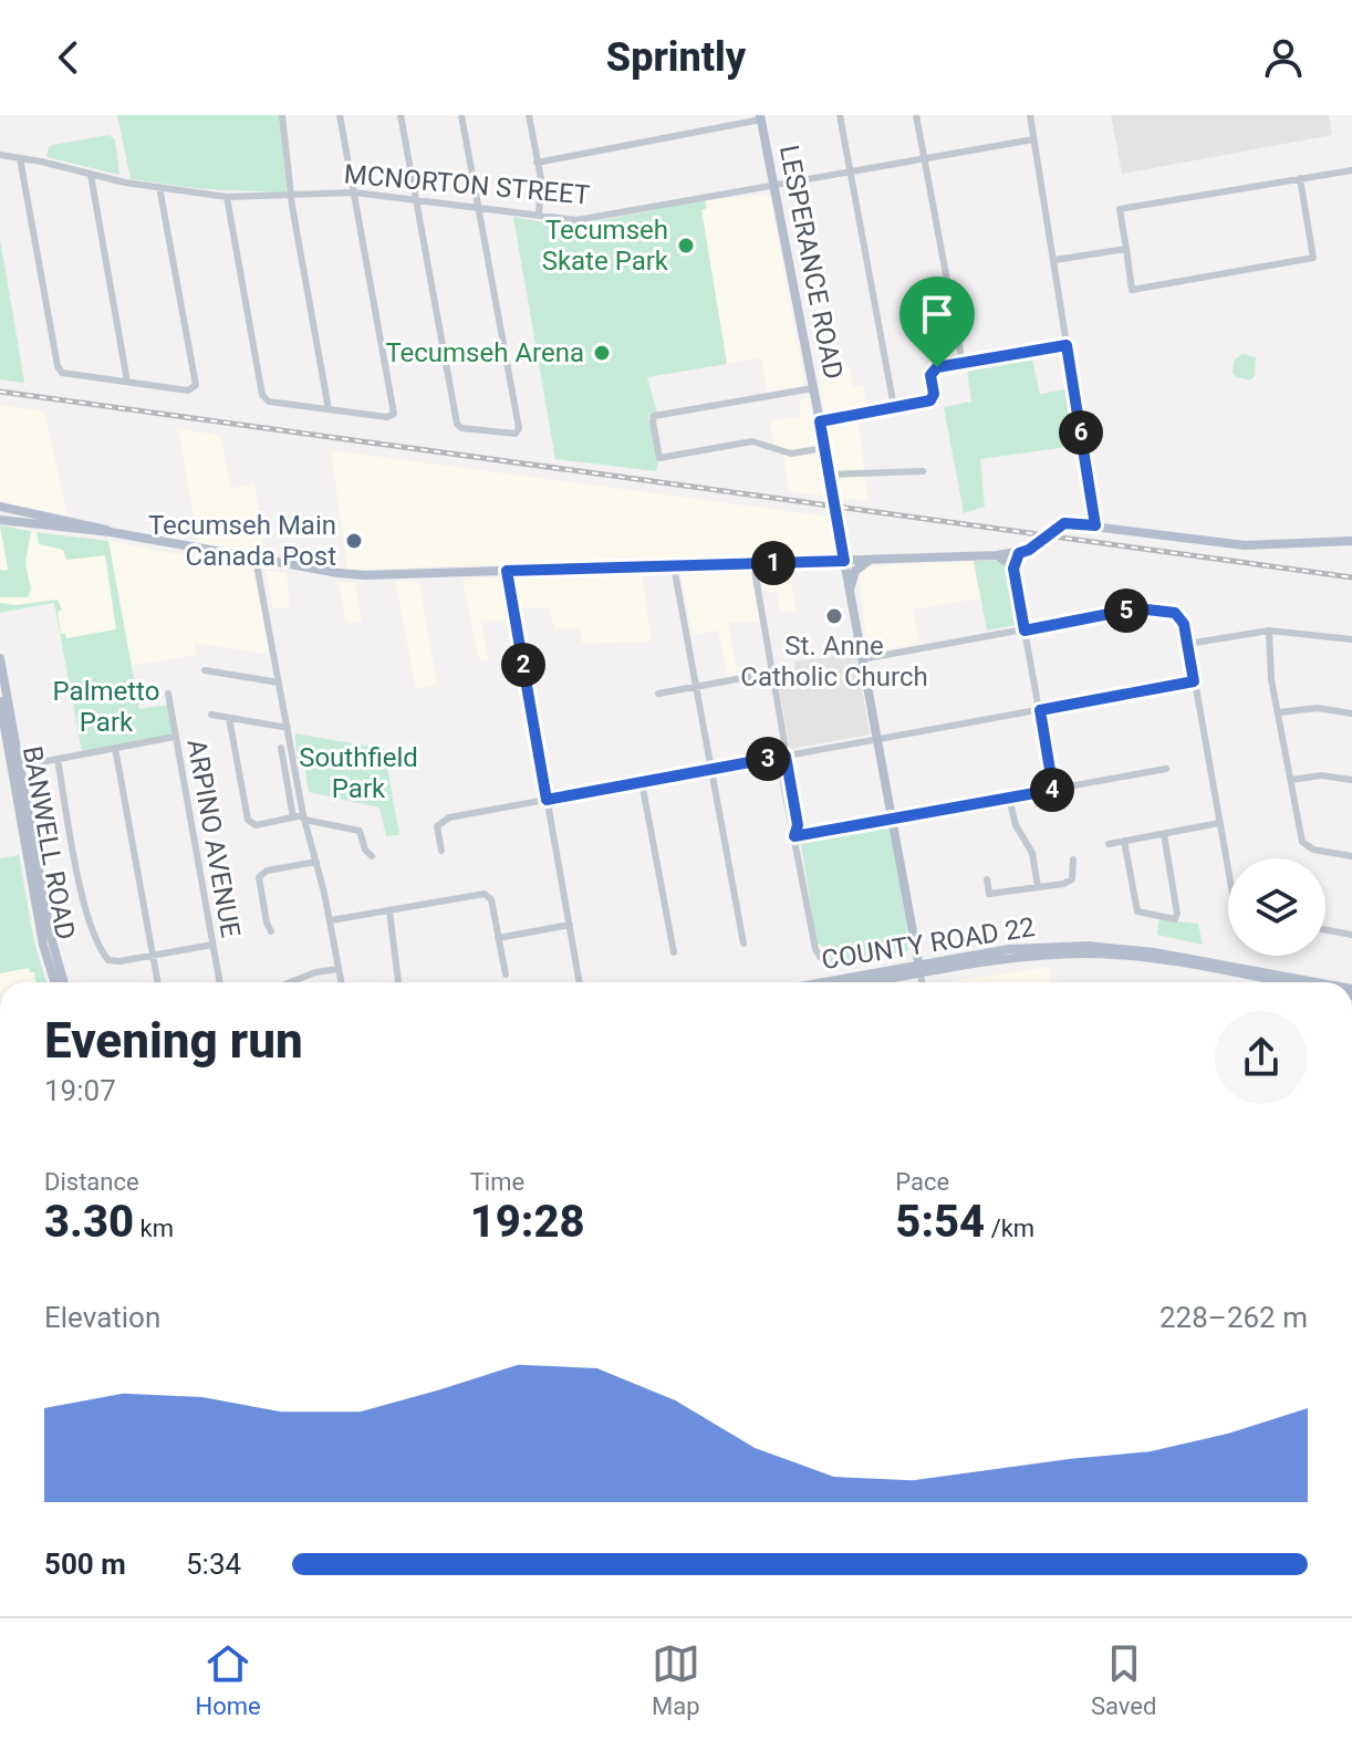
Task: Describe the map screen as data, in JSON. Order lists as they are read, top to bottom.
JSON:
{
  "streets": {
    "main road": ["LESPERANCE ROAD", "BANWELL ROAD", "COUNTY ROAD 22"],
    "street": ["MCNORTON STREET", "ARPINO AVENUE"]
  },
  "crossings": [
    ["MCNORTON STREET", "LESPERANCE ROAD"],
    ["LESPERANCE ROAD", "COUNTY ROAD 22"]
  ],
  "parks": ["Palmetto Park", "Southfield Park"],
  "places": [
    "Tecumseh Skate Park",
    "Tecumseh Arena",
    "Tecumseh Main Canada Post",
    "St. Anne Catholic Church"
  ],
  "page": {
    "header": "Sprintly",
    "pins": [
      "6",
      "1",
      "5",
      "2",
      "3",
      "4"
    ],
    "heading": ["Evening run", "19:07"],
    "stats": [
      ["Distance", "3.30 km"],
      ["Time", "19:28"],
      ["Pace", "5:54 /km"]
    ],
    "chart": ["Elevation", "228–262 m"],
    "list": [
      {
        "name": "500 m",
        "note": "5:34"
      }
    ],
    "tabs": ["Home", "Map", "Saved"]
  }
}
